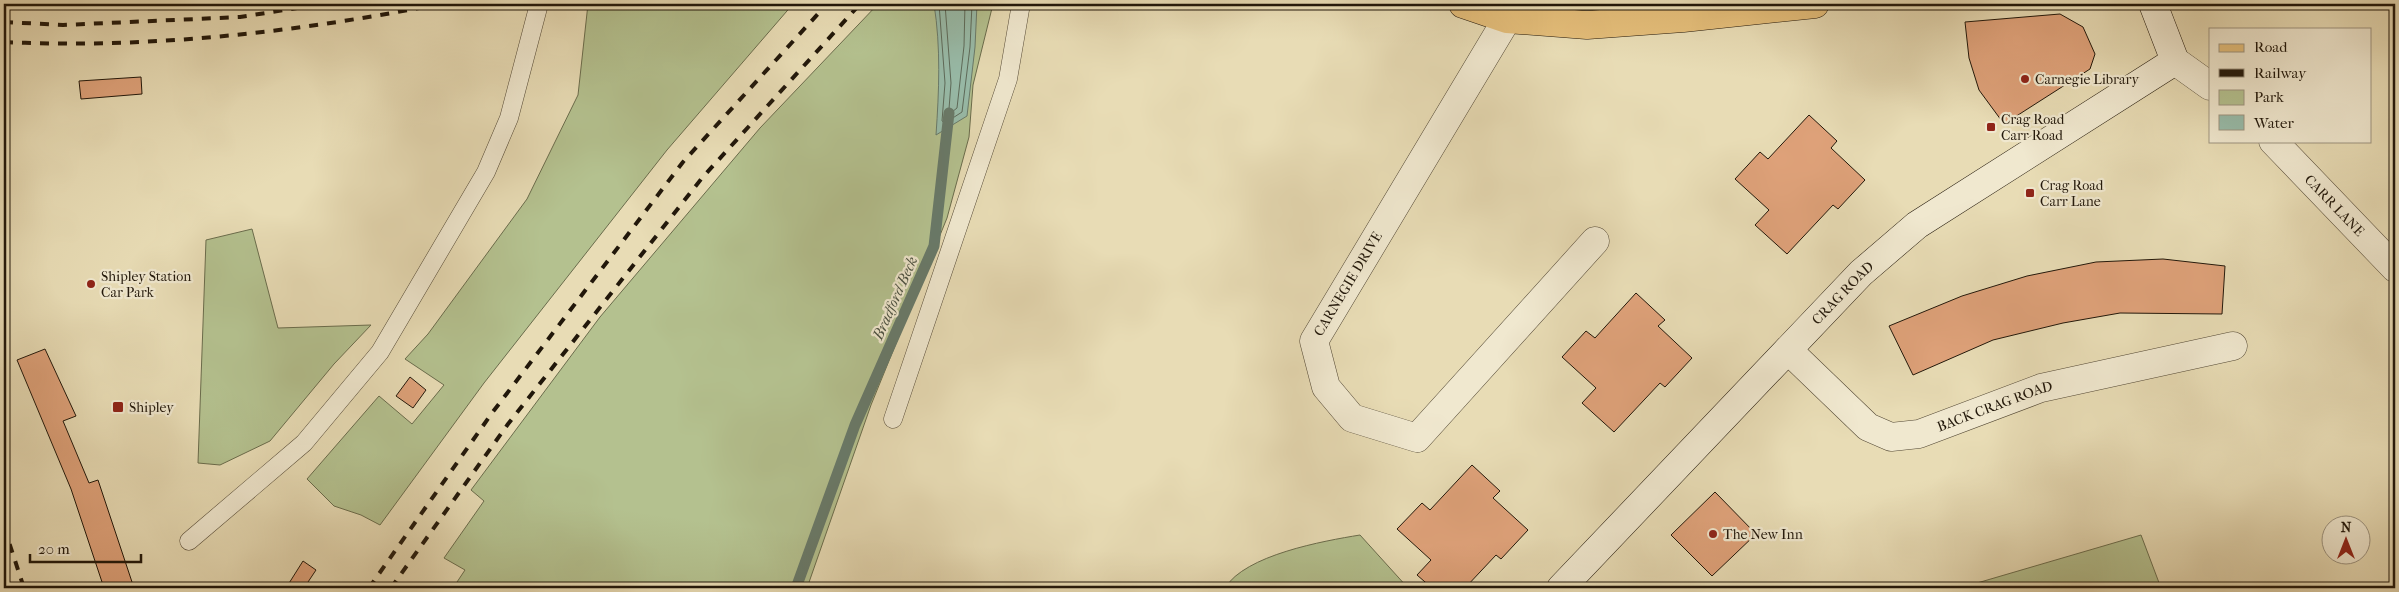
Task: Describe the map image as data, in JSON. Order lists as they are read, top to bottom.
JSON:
{
  "streets": {
    "street": [
      "CARR LANE",
      "CARNEGIE DRIVE",
      "CRAG ROAD",
      "BACK CRAG ROAD"
    ]
  },
  "crossings": [
    ["CRAG ROAD", "BACK CRAG ROAD"]
  ],
  "water": ["Bradford Beck"],
  "places": {
    "other": ["Carnegie Library", "Shipley Station Car Park", "The New Inn"],
    "transit": ["Crag Road Carr Road", "Crag Road Carr Lane", "Shipley"]
  },
  "legend": [
    "Road",
    "Railway",
    "Park",
    "Water"
  ],
  "scale_bar": "20 m",
  "north": "top"
}
